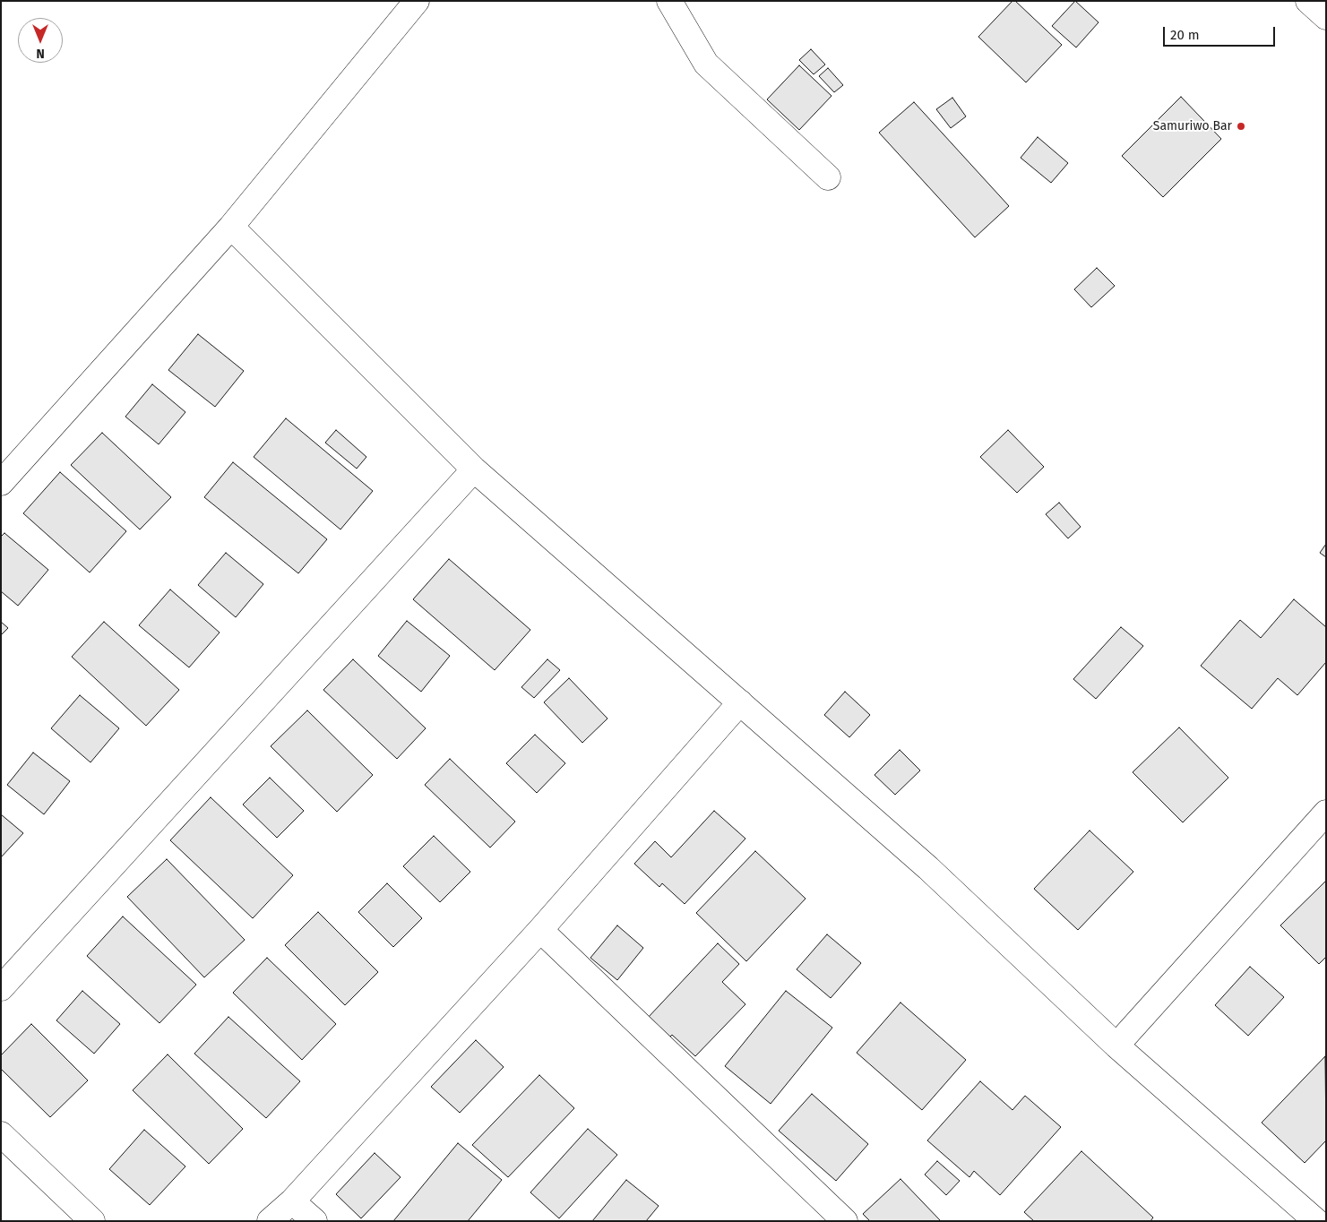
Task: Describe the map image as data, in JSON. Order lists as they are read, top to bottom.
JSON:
{
  "places": ["Samuriwo Bar"],
  "scale_bar": "20 m",
  "north": "bottom"
}
